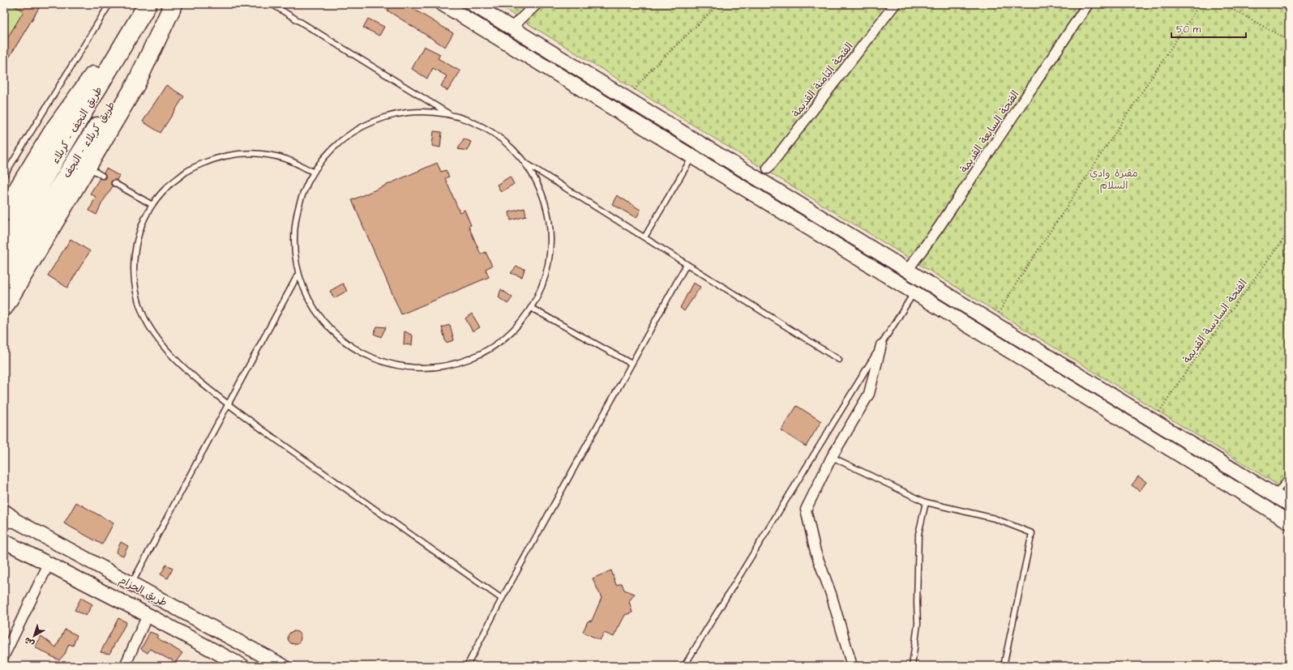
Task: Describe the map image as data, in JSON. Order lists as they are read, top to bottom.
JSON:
{
  "streets": {
    "highway": ["طريق النجف - کربلاء", "طريق کربلاء - النجف"],
    "street": ["الفتحة الثامنة القديمة", "الفتحة السابعة القديمة", "طريق الحزام"],
    "path": ["الفتحة السادسة القديمة"]
  },
  "parks": ["مقبرة وادي السلام"],
  "scale_bar": "50 m",
  "north": "bottom left"
}
